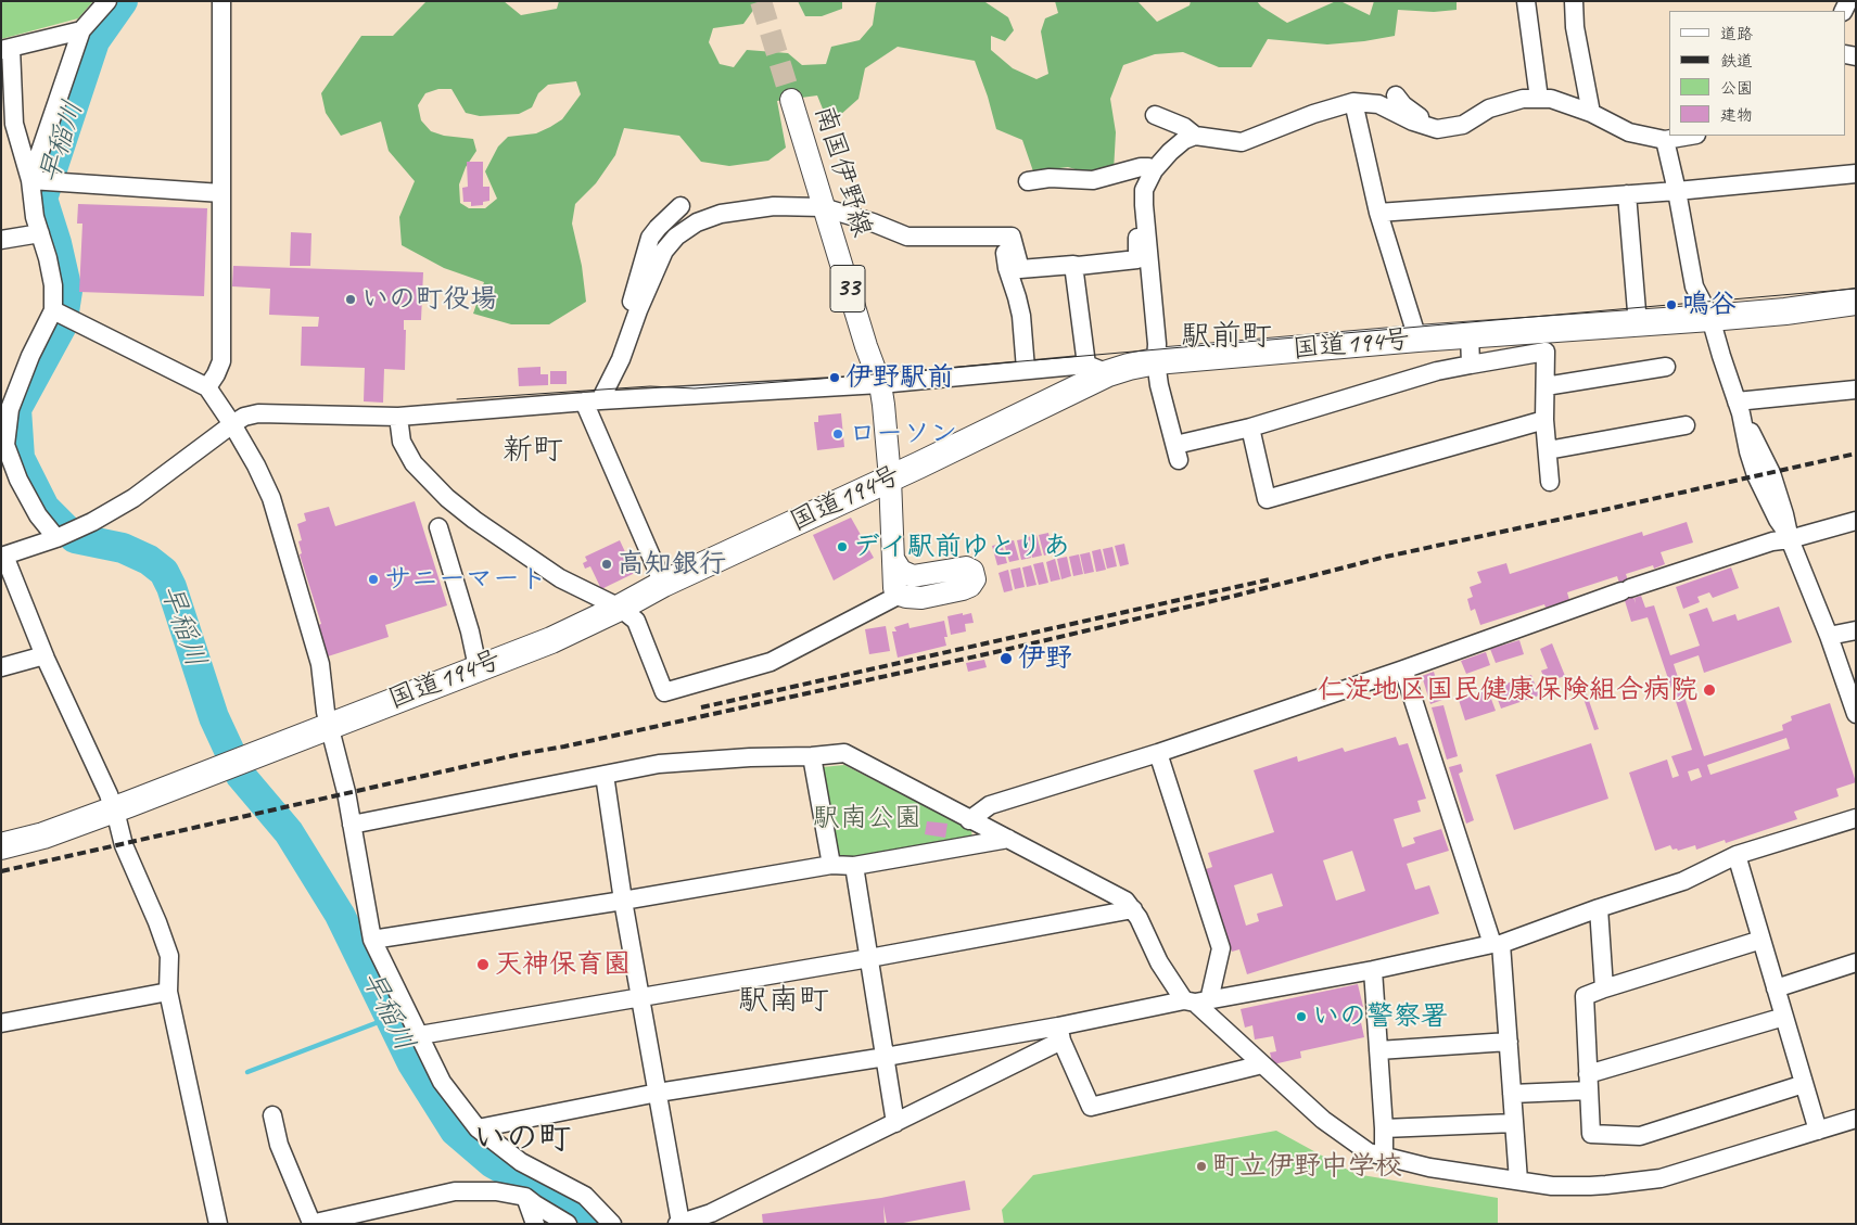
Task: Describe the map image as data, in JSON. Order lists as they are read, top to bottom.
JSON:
{
  "streets": {
    "highway": ["国道194号"],
    "main road": ["南国伊野線", "33"]
  },
  "crossings": [
    ["南国伊野線", "国道194号"]
  ],
  "districts": [
    "駅前町",
    "新町",
    "駅南町",
    "いの町"
  ],
  "water": ["早稲川"],
  "parks": ["駅南公園"],
  "places": [
    "いの町役場",
    "鳴谷",
    "伊野駅前",
    "ローソン",
    "デイ駅前ゆとりあ",
    "高知銀行",
    "サニーマート",
    "伊野",
    "仁淀地区国民健康保険組合病院",
    "天神保育園",
    "いの警察署",
    "町立伊野中学校"
  ],
  "legend": [
    "道路",
    "鉄道",
    "公園",
    "建物"
  ]
}
